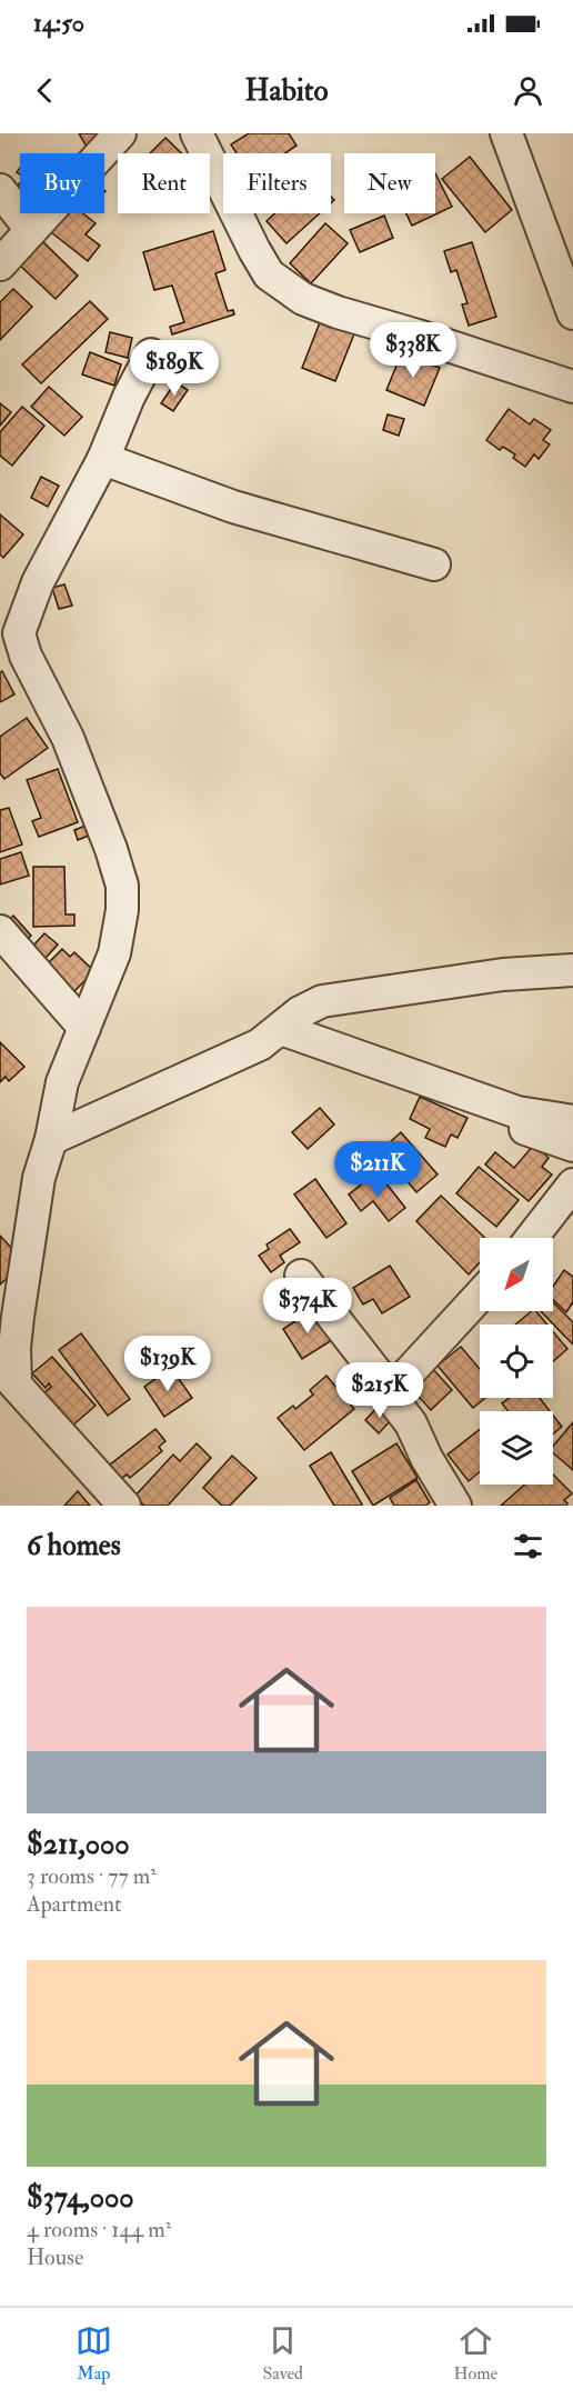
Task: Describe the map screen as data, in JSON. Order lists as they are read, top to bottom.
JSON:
{
  "north": "bottom left",
  "page": {
    "status": "14:50",
    "header": "Habito",
    "chip": [
      "Buy",
      "Rent",
      "Filters",
      "New"
    ],
    "price": [
      "$338K",
      "$189K",
      "$211K",
      "$374K",
      "$139K",
      "$215K"
    ],
    "heading": "6 homes",
    "list": [
      {
        "name": "$211,000",
        "note": "3 rooms · 77 m² · Apartment"
      },
      {
        "name": "$374,000",
        "note": "4 rooms · 144 m² · House"
      }
    ],
    "tabs": ["Map", "Saved", "Home"]
  }
}
